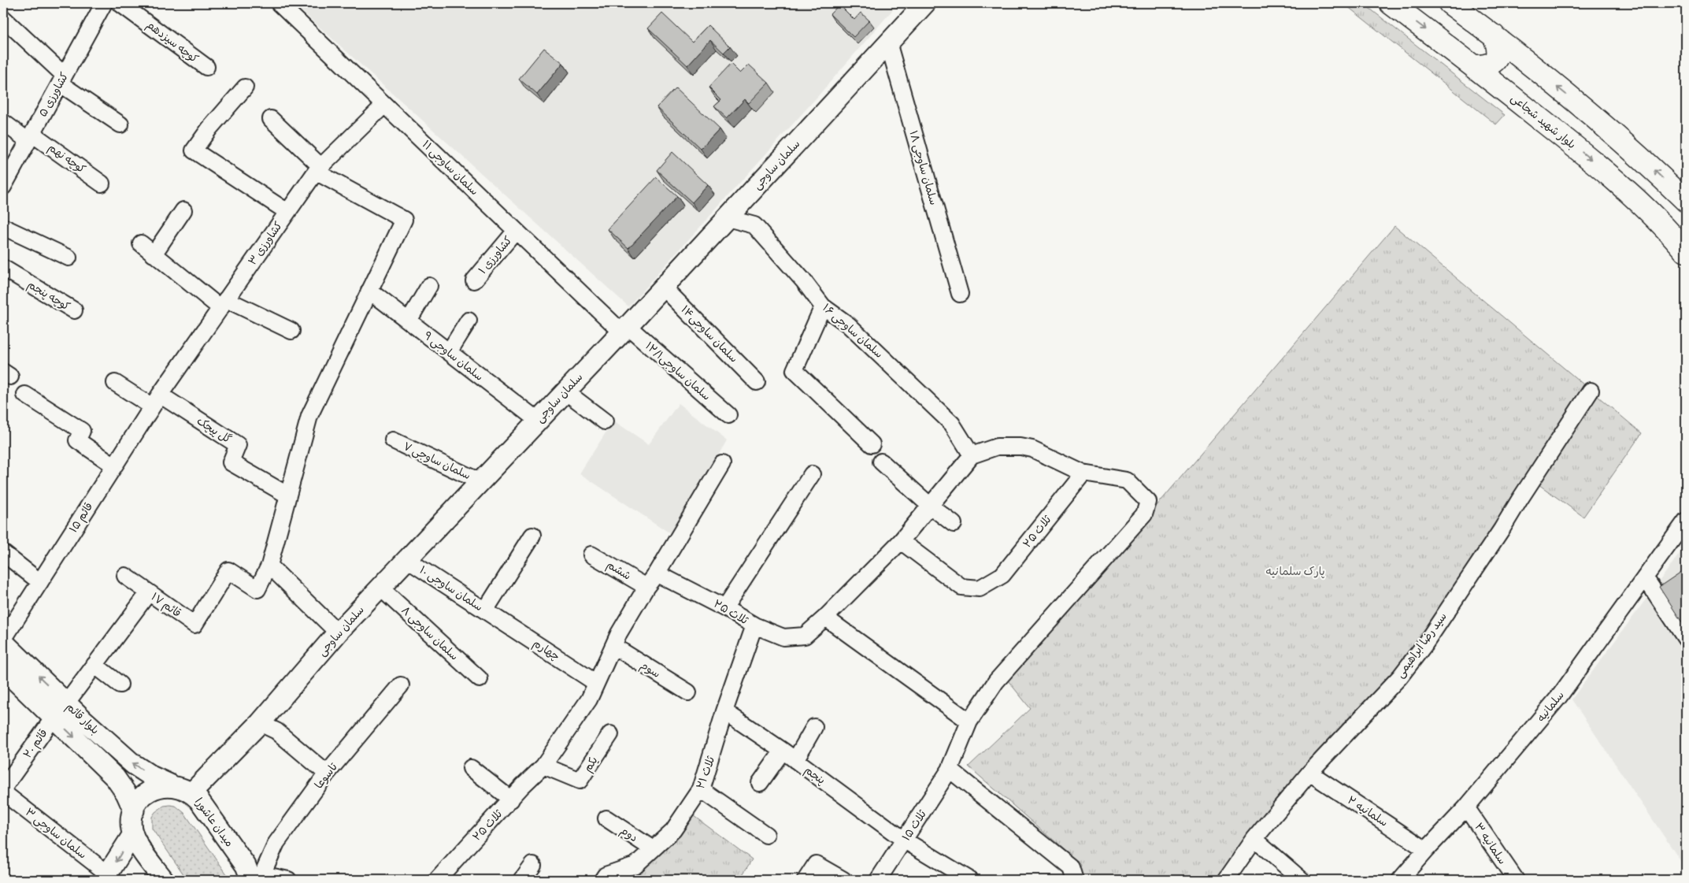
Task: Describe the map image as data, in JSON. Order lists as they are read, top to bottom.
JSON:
{
  "streets": {
    "main road": ["بلوار شهید شجاعی"],
    "street": [
      "کوچه سیزدهم",
      "کشاورزی ۵",
      "کوچه نهم",
      "سلمان ساوجی",
      "سلمان ساوجی ۱۱",
      "سلمان ساوجی ۱۸",
      "کشاورزی ۳",
      "کشاورزی ۱",
      "کوچه پنجم",
      "سلمان ساوجی ۱۶",
      "سلمان ساوجی۱۴",
      "سلمان ساوجی ۹",
      "سلمان ساوجی۱۲/۱",
      "گل پیچک",
      "سلمان ساوجی ۷",
      "قائم ۱۵",
      "ثلاث ۲۵",
      "ششم",
      "سلمان ساوجی ۱۰",
      "قائم ۱۷",
      "سلمان ساوجی ۸",
      "سید رضا ابراهیمی",
      "چهارم",
      "سوم",
      "سلمانیه",
      "بلوار قائم",
      "قائم ۲۰",
      "یکم",
      "ثلاث ۲۱",
      "پنجم",
      "تاسوعا",
      "سلمانیه ۲",
      "میدان عاشورا",
      "ثلاث ۱۵",
      "سلمان ساوجی ۳",
      "دوم",
      "سلمانیه ۳"
    ]
  },
  "crossings": [
    ["کشاورزی ۵", "کوچه نهم"],
    ["سلمان ساوجی", "سلمان ساوجی ۱۱"],
    ["سلمان ساوجی", "سلمان ساوجی ۱۸"],
    ["سلمان ساوجی", "سلمان ساوجی ۱۶"],
    ["سلمان ساوجی", "سلمان ساوجی۱۴"],
    ["سلمان ساوجی", "سلمان ساوجی ۹"],
    ["سلمان ساوجی", "سلمان ساوجی۱۲/۱"],
    ["سلمان ساوجی", "سلمان ساوجی ۷"],
    ["سلمان ساوجی", "سلمان ساوجی ۱۰"],
    ["سلمان ساوجی", "سلمان ساوجی ۸"],
    ["سلمان ساوجی", "میدان عاشورا"],
    ["سلمان ساوجی ۱۱", "کشاورزی ۳"],
    ["سلمان ساوجی ۱۱", "کشاورزی ۱"],
    ["سلمان ساوجی ۱۱", "سلمان ساوجی۱۲/۱"],
    ["کشاورزی ۳", "گل پیچک"],
    ["کشاورزی ۳", "قائم ۱۵"],
    ["گل پیچک", "قائم ۱۵"],
    ["قائم ۱۵", "بلوار قائم"],
    ["ثلاث ۲۵", "ششم"],
    ["ثلاث ۲۵", "چهارم"],
    ["ثلاث ۲۵", "سوم"],
    ["ثلاث ۲۵", "یکم"],
    ["ثلاث ۲۵", "ثلاث ۲۱"],
    ["ثلاث ۲۵", "ثلاث ۱۵"],
    ["سلمان ساوجی ۱۰", "چهارم"],
    ["قائم ۱۷", "بلوار قائم"],
    ["قائم ۱۷", "قائم ۲۰"],
    ["سید رضا ابراهیمی", "سلمانیه ۲"],
    ["سلمانیه", "سلمانیه ۲"],
    ["سلمانیه", "سلمانیه ۳"],
    ["بلوار قائم", "قائم ۲۰"],
    ["بلوار قائم", "میدان عاشورا"],
    ["قائم ۲۰", "سلمان ساوجی ۳"],
    ["ثلاث ۲۱", "پنجم"],
    ["ثلاث ۲۱", "دوم"],
    ["پنجم", "ثلاث ۱۵"],
    ["تاسوعا", "میدان عاشورا"]
  ],
  "parks": ["پارک سلمانیه"]
}
